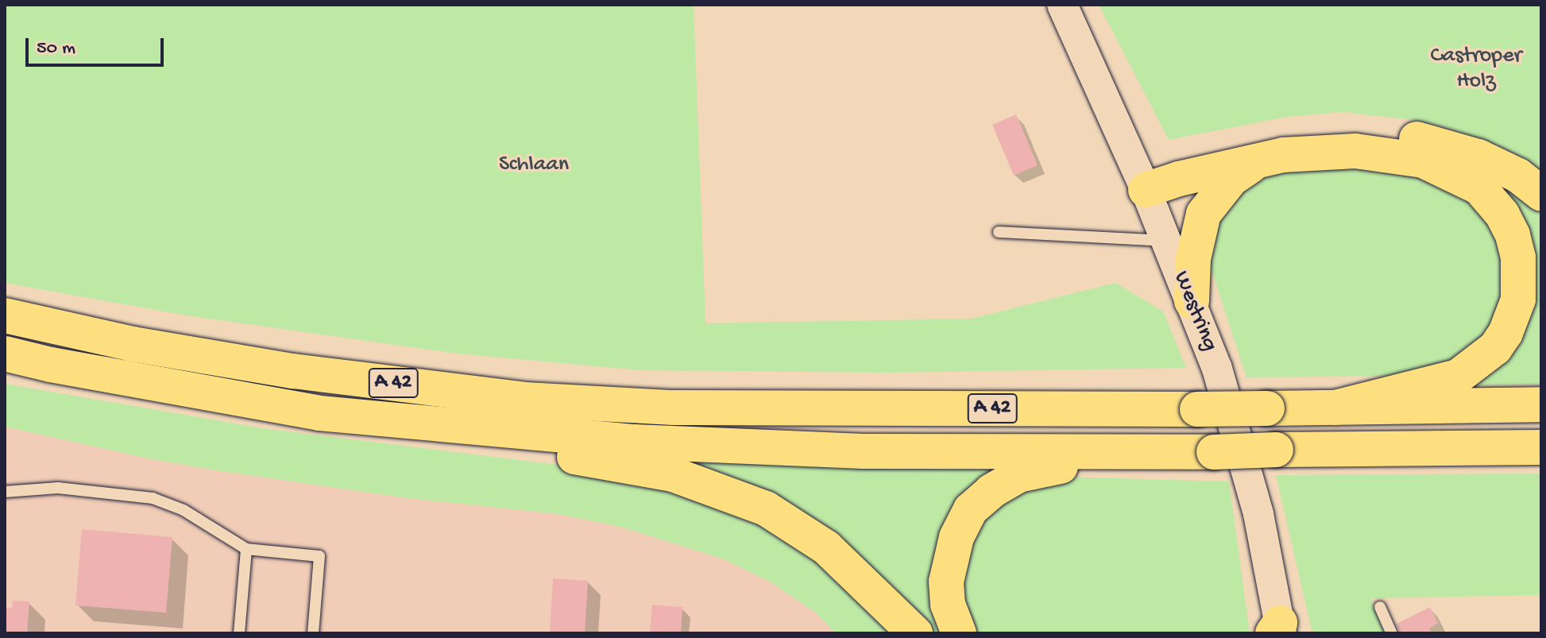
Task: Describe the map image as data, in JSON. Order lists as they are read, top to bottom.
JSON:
{
  "streets": {
    "highway": ["A 42"],
    "main road": ["Westring"]
  },
  "parks": ["Castroper Holz", "Schlaan"],
  "scale_bar": "50 m"
}
